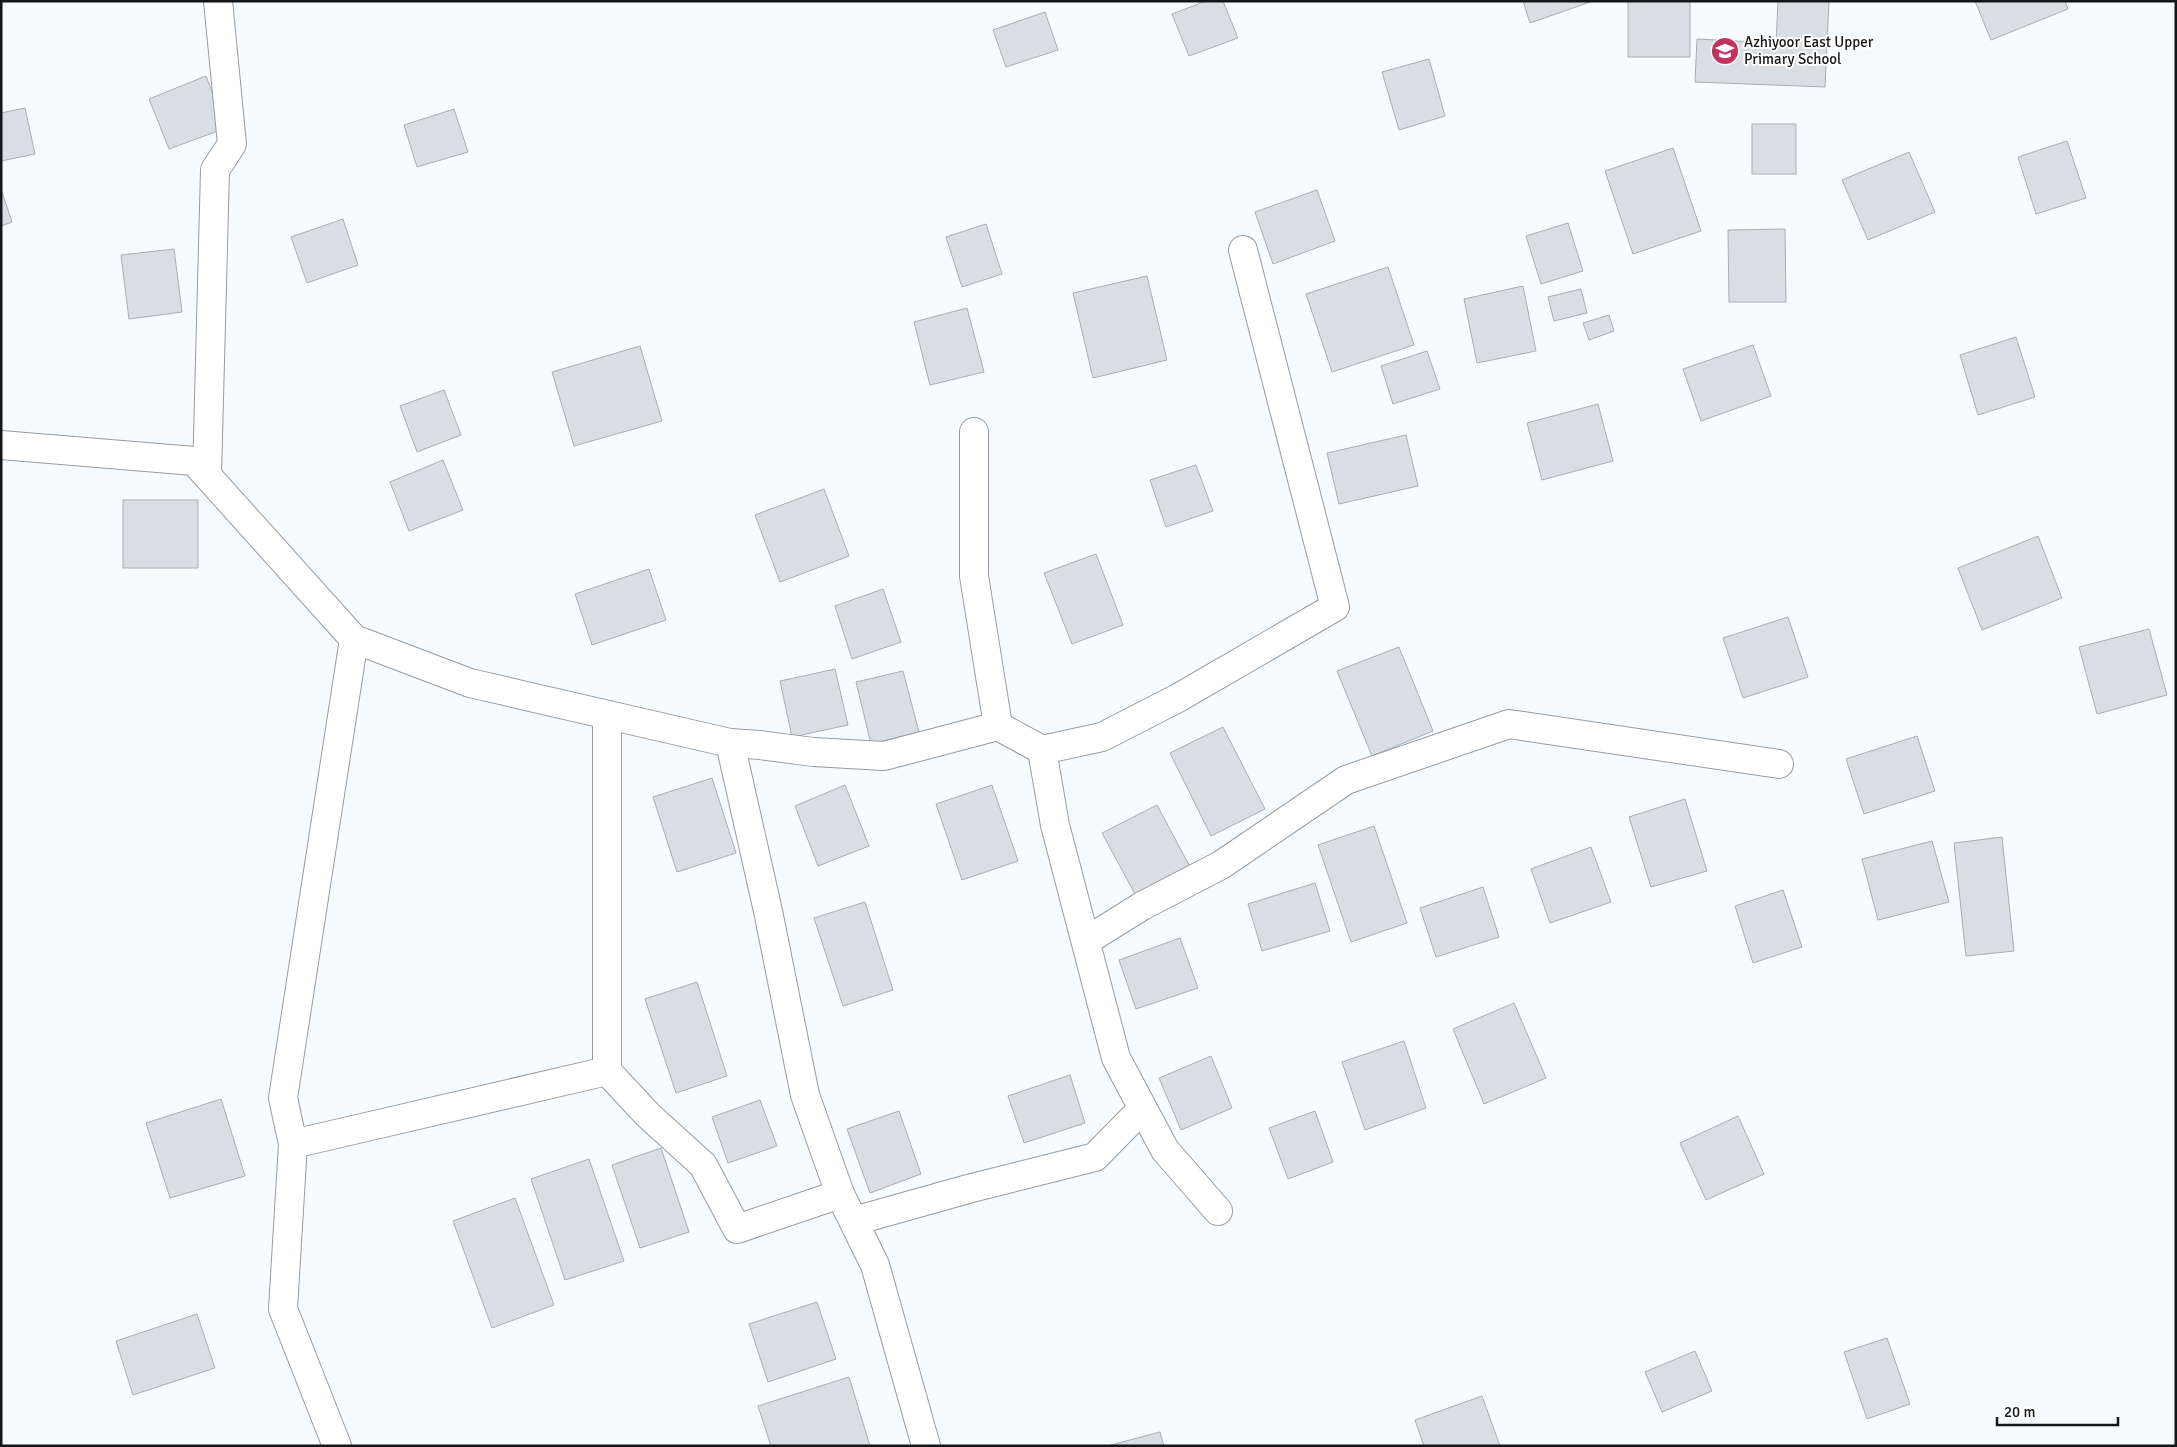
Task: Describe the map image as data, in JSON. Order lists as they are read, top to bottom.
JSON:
{
  "places": {
    "school or university": ["Azhiyoor East Upper Primary School"]
  },
  "scale_bar": "20 m"
}
